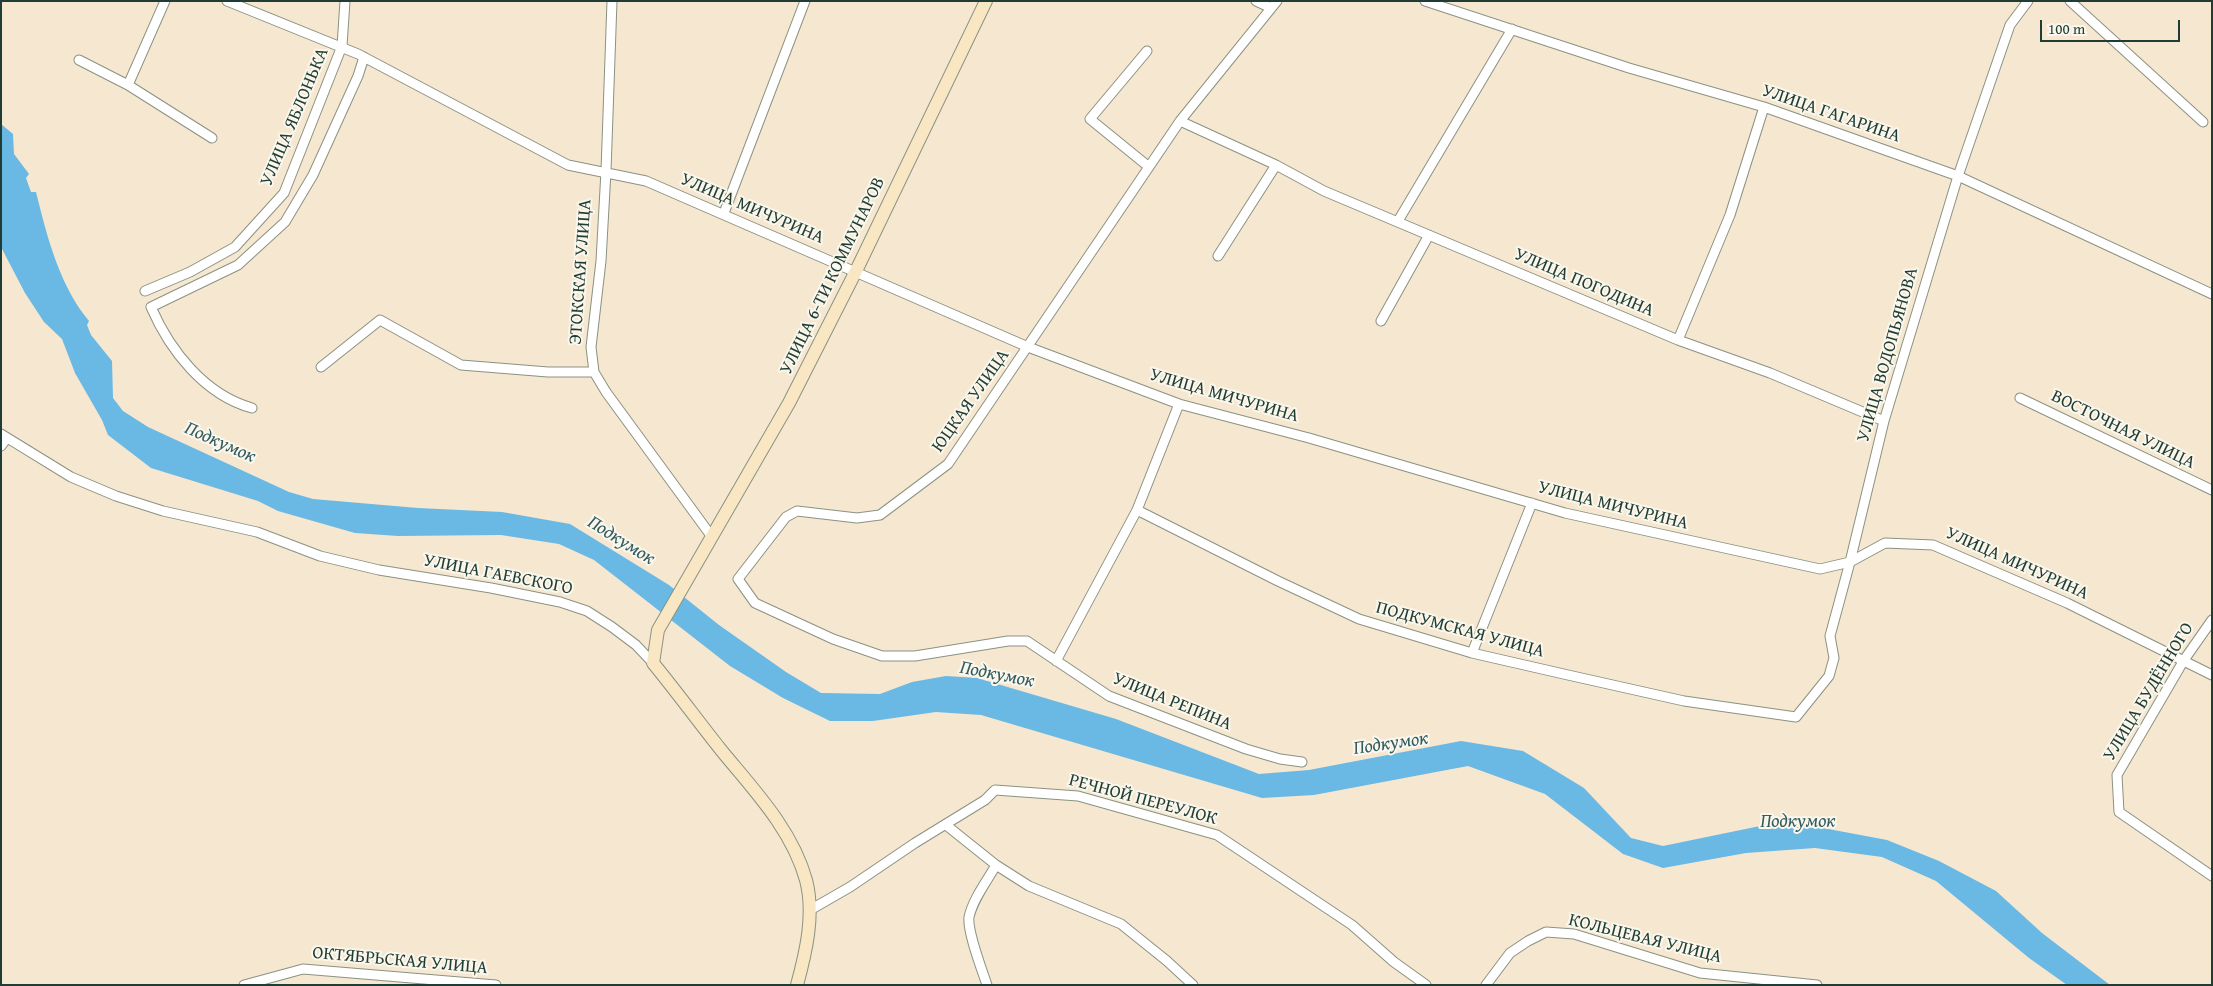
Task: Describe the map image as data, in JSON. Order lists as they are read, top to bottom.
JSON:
{
  "streets": {
    "main road": ["УЛИЦА 6-ТИ КОММУНАРОВ", "УЛИЦА ГАЕВСКОГО"],
    "street": [
      "УЛИЦА ГАГАРИНА",
      "УЛИЦА ЯБЛОНЬКА",
      "УЛИЦА МИЧУРИНА",
      "ЭТОКСКАЯ УЛИЦА",
      "УЛИЦА ПОГОДИНА",
      "УЛИЦА ВОДОПЬЯНОВА",
      "ЮЦКАЯ УЛИЦА",
      "ВОСТОЧНАЯ УЛИЦА",
      "ПОДКУМСКАЯ УЛИЦА",
      "УЛИЦА БУДЁННОГО",
      "УЛИЦА РЕПИНА",
      "РЕЧНОЙ ПЕРЕУЛОК",
      "КОЛЬЦЕВАЯ УЛИЦА",
      "ОКТЯБРЬСКАЯ УЛИЦА"
    ]
  },
  "crossings": [
    ["УЛИЦА ГАГАРИНА", "УЛИЦА ВОДОПЬЯНОВА"],
    ["УЛИЦА ЯБЛОНЬКА", "УЛИЦА МИЧУРИНА"],
    ["УЛИЦА МИЧУРИНА", "ЭТОКСКАЯ УЛИЦА"],
    ["УЛИЦА МИЧУРИНА", "УЛИЦА 6-ТИ КОММУНАРОВ"],
    ["УЛИЦА МИЧУРИНА", "УЛИЦА ВОДОПЬЯНОВА"],
    ["УЛИЦА МИЧУРИНА", "ЮЦКАЯ УЛИЦА"],
    ["УЛИЦА МИЧУРИНА", "УЛИЦА БУДЁННОГО"],
    ["ЭТОКСКАЯ УЛИЦА", "УЛИЦА 6-ТИ КОММУНАРОВ"],
    ["УЛИЦА 6-ТИ КОММУНАРОВ", "УЛИЦА ГАЕВСКОГО"],
    ["УЛИЦА ПОГОДИНА", "УЛИЦА ВОДОПЬЯНОВА"],
    ["УЛИЦА ПОГОДИНА", "ЮЦКАЯ УЛИЦА"],
    ["УЛИЦА ВОДОПЬЯНОВА", "ПОДКУМСКАЯ УЛИЦА"],
    ["ЮЦКАЯ УЛИЦА", "УЛИЦА РЕПИНА"],
    ["УЛИЦА ГАЕВСКОГО", "РЕЧНОЙ ПЕРЕУЛОК"]
  ],
  "water": ["Подкумок"],
  "scale_bar": "100 m"
}
